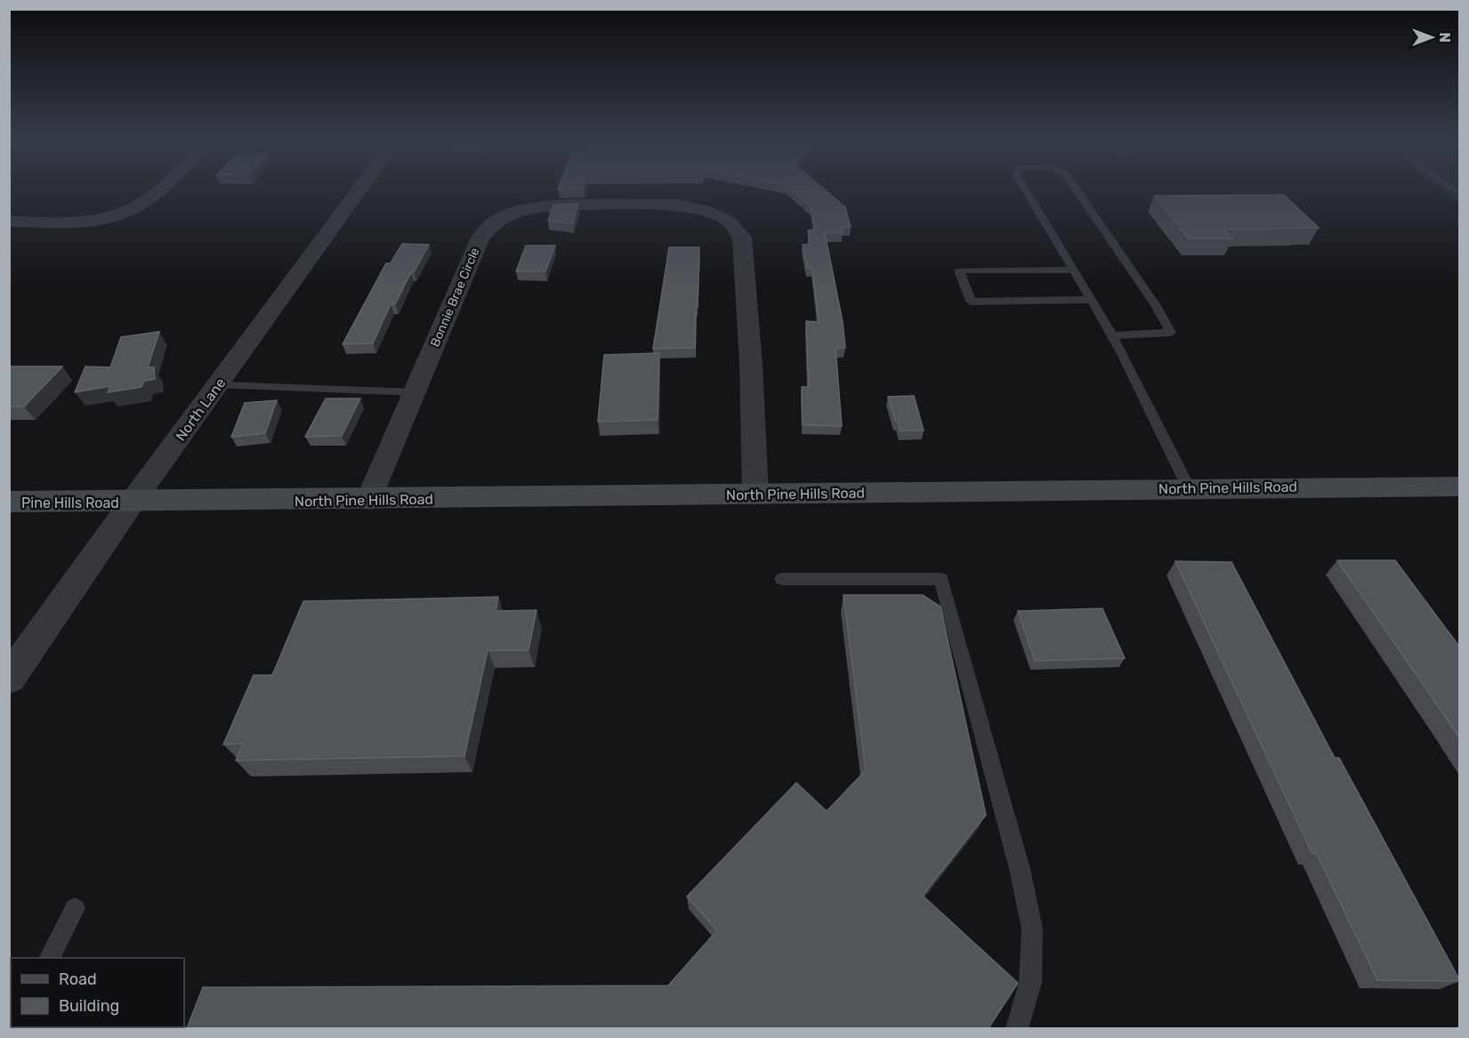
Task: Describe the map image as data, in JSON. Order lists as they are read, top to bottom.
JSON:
{
  "streets": {
    "main road": ["North Pine Hills Road", "Pine Hills Road"],
    "street": ["Bonnie Brae Circle", "North Lane"]
  },
  "crossings": [
    ["Bonnie Brae Circle", "North Pine Hills Road"],
    ["North Lane", "North Pine Hills Road"],
    ["North Lane", "Pine Hills Road"],
    ["North Pine Hills Road", "Pine Hills Road"]
  ],
  "legend": ["Road", "Building"],
  "north": "right"
}
